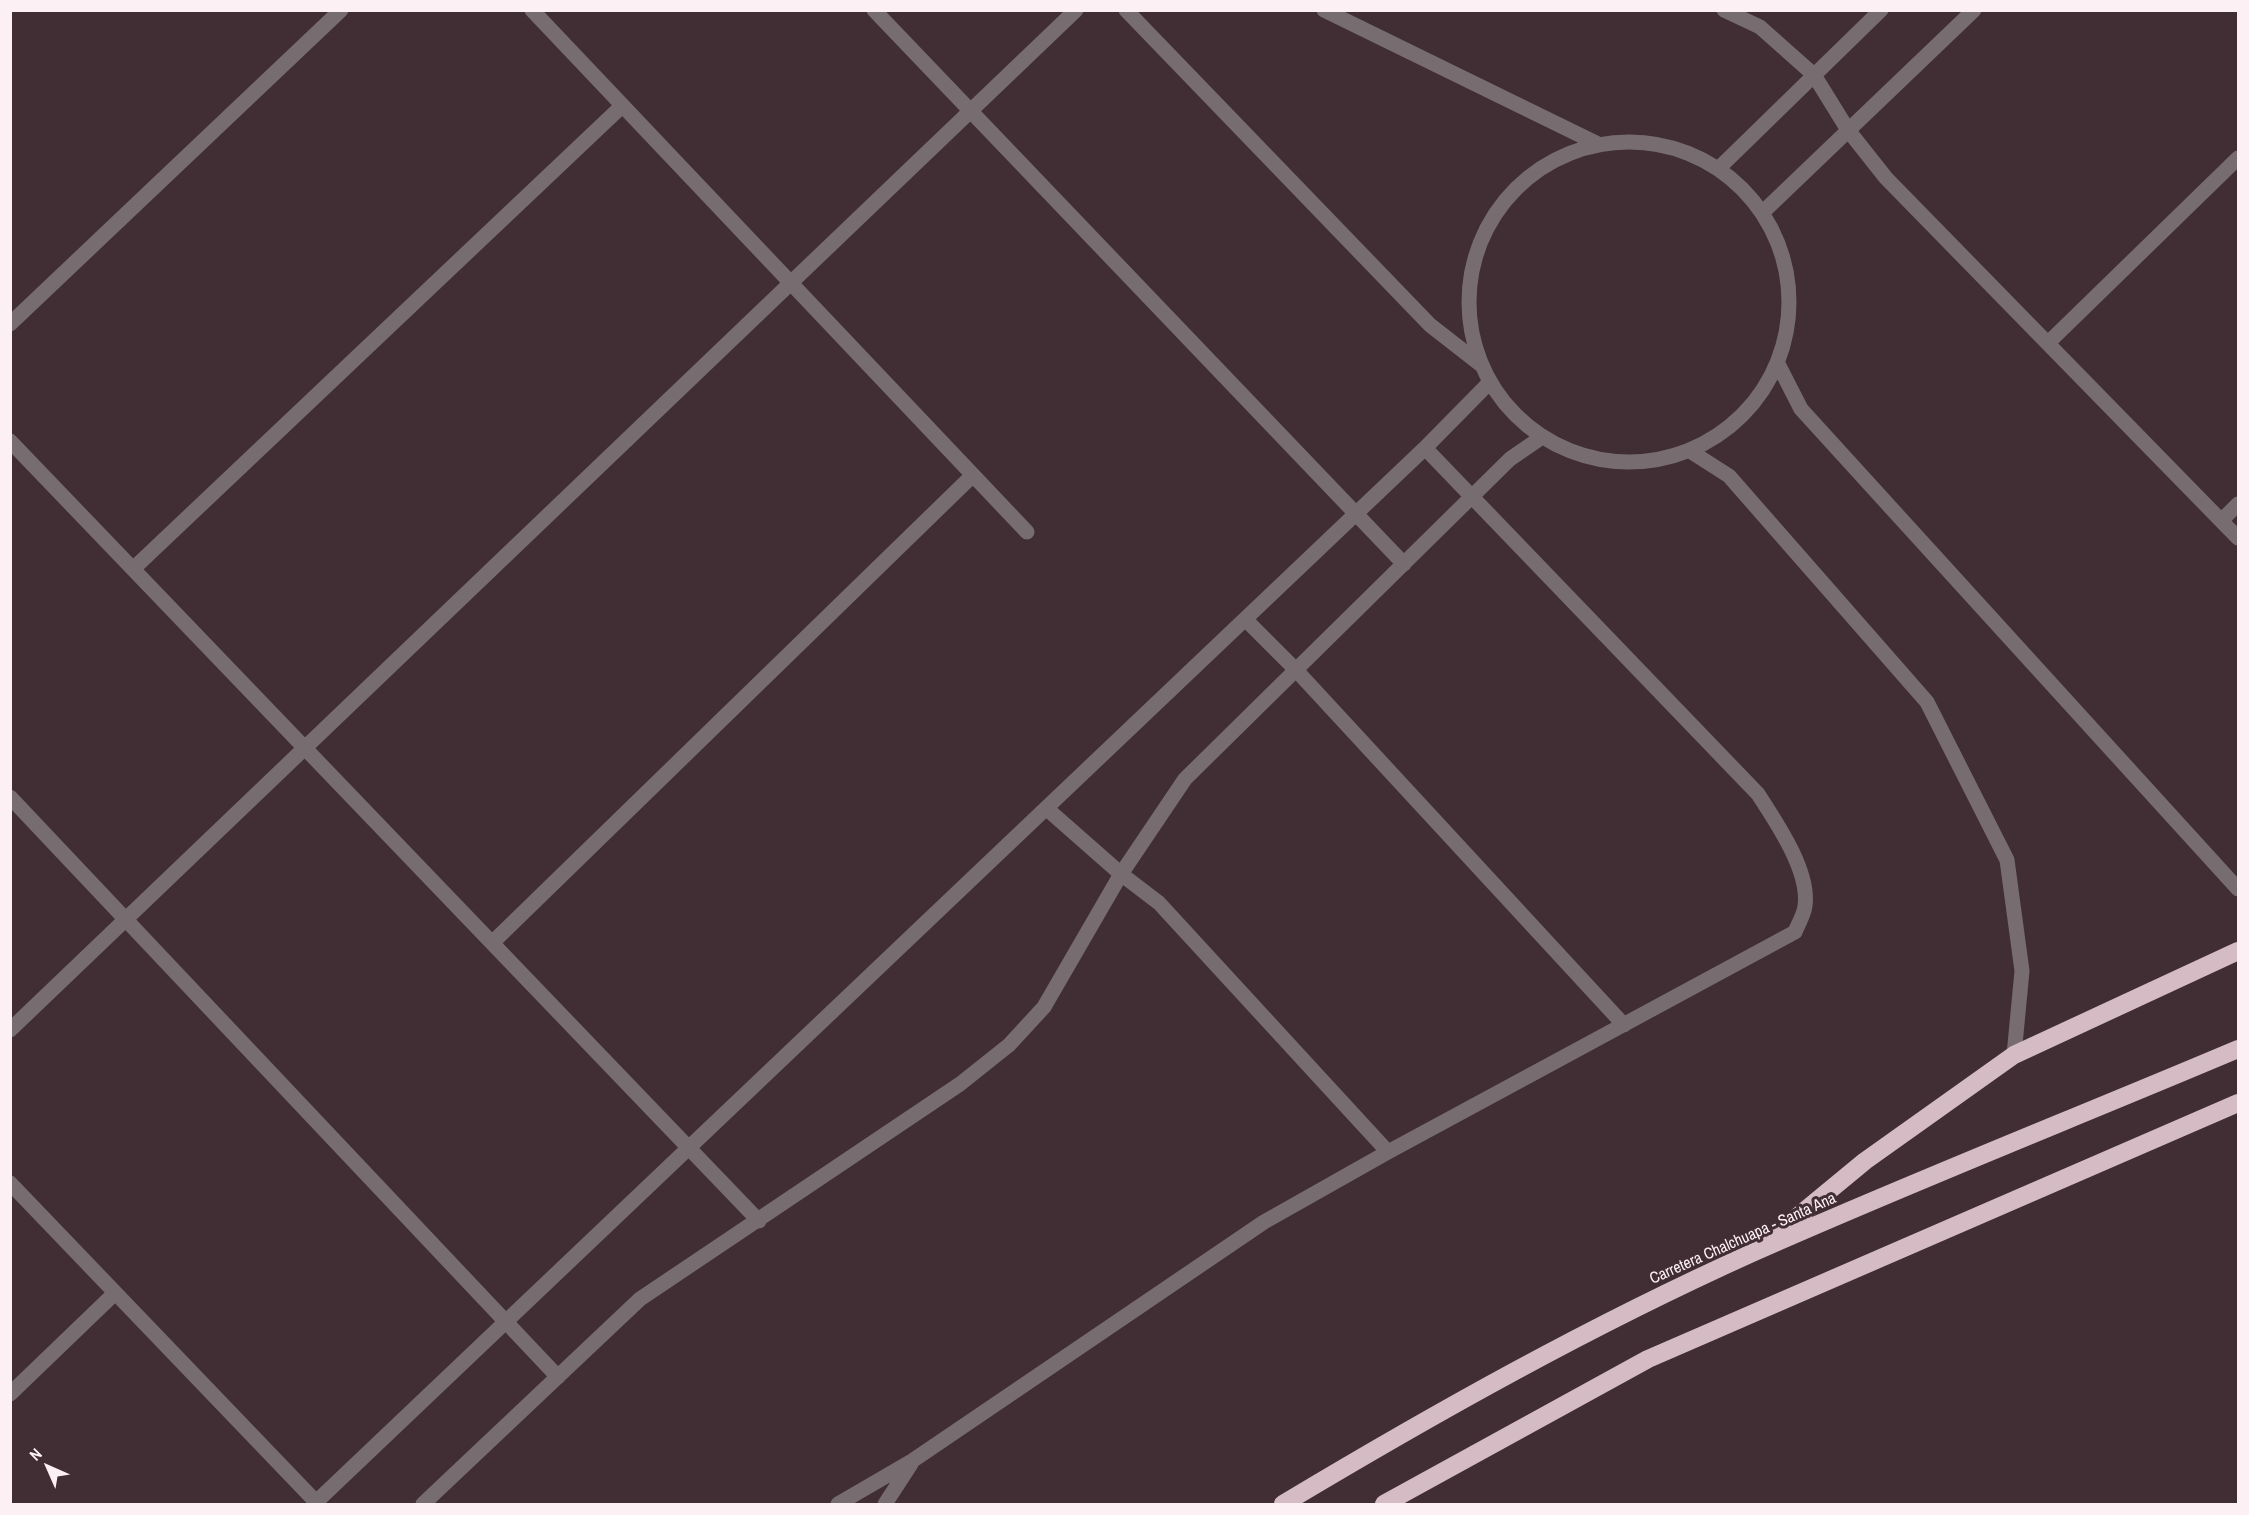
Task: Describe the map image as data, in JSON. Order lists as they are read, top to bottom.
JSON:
{
  "streets": {
    "highway": ["Carretera Chalchuapa - Santa Ana"]
  },
  "north": "top left"
}
